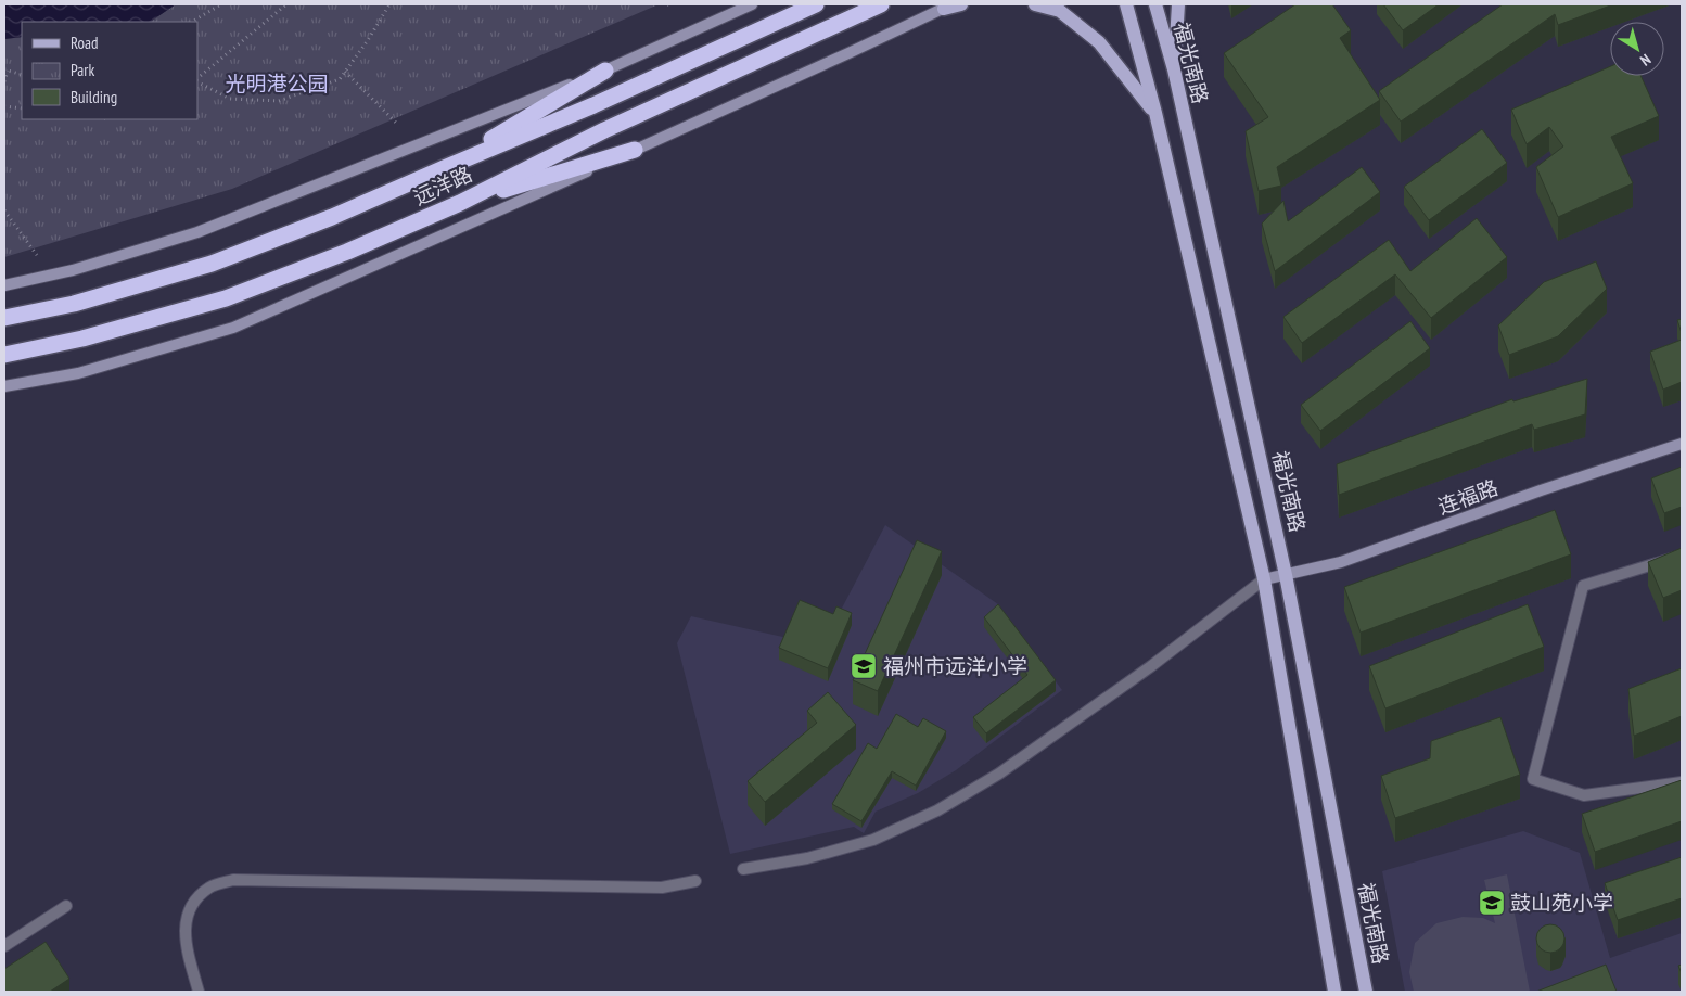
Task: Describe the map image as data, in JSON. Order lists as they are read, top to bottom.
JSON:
{
  "streets": {
    "highway": ["远洋路"],
    "main road": ["福光南路", "连福路"]
  },
  "crossings": [
    ["福光南路", "连福路"]
  ],
  "parks": ["光明港公园"],
  "places": {
    "school or university": ["福州市远洋小学", "鼓山苑小学"]
  },
  "legend": ["Road", "Park", "Building"],
  "north": "bottom right"
}
